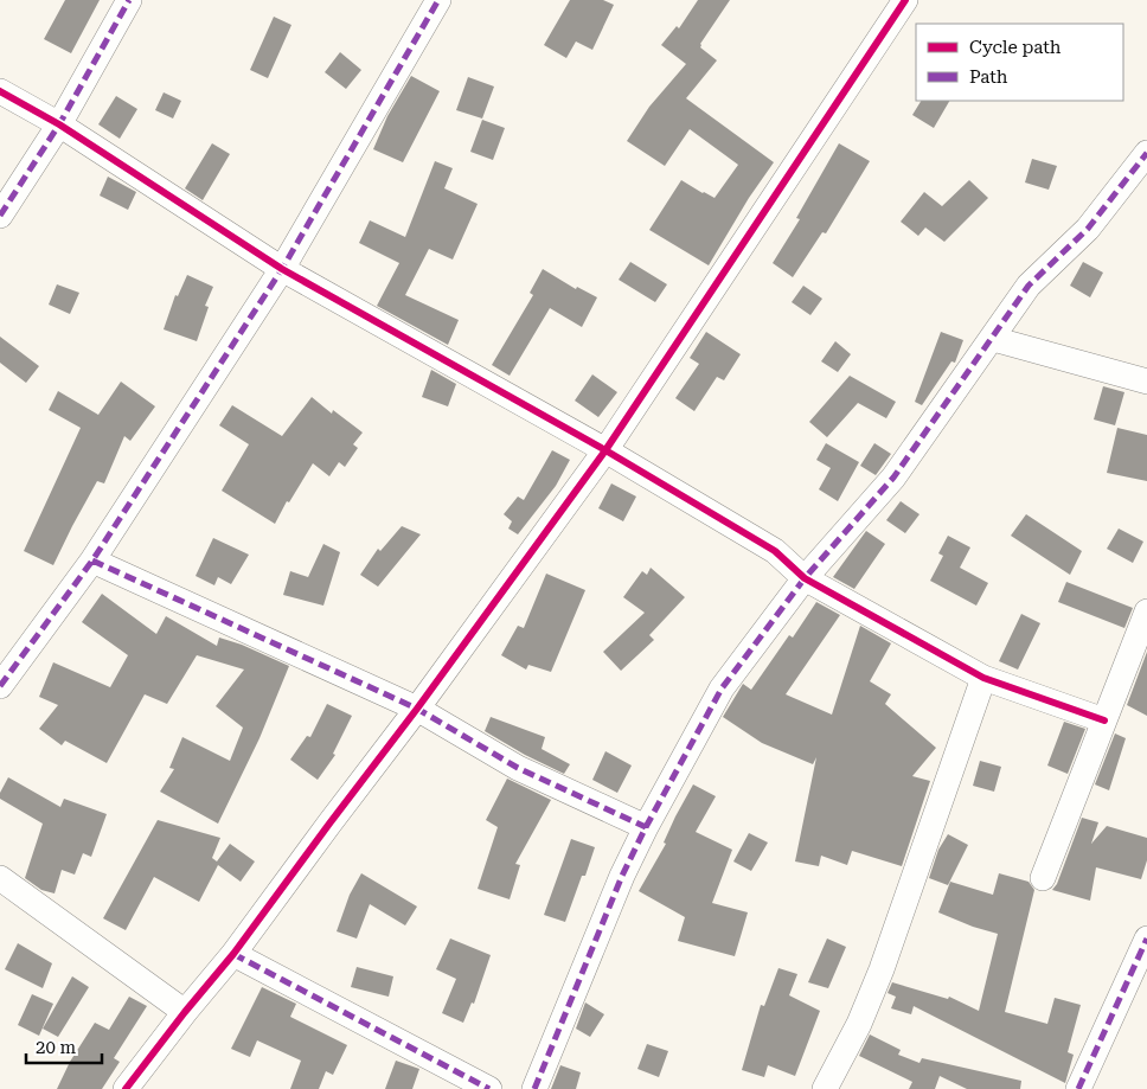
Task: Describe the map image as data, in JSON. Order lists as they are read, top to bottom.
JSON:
{
  "legend": ["Cycle path", "Path"],
  "scale_bar": "20 m"
}
